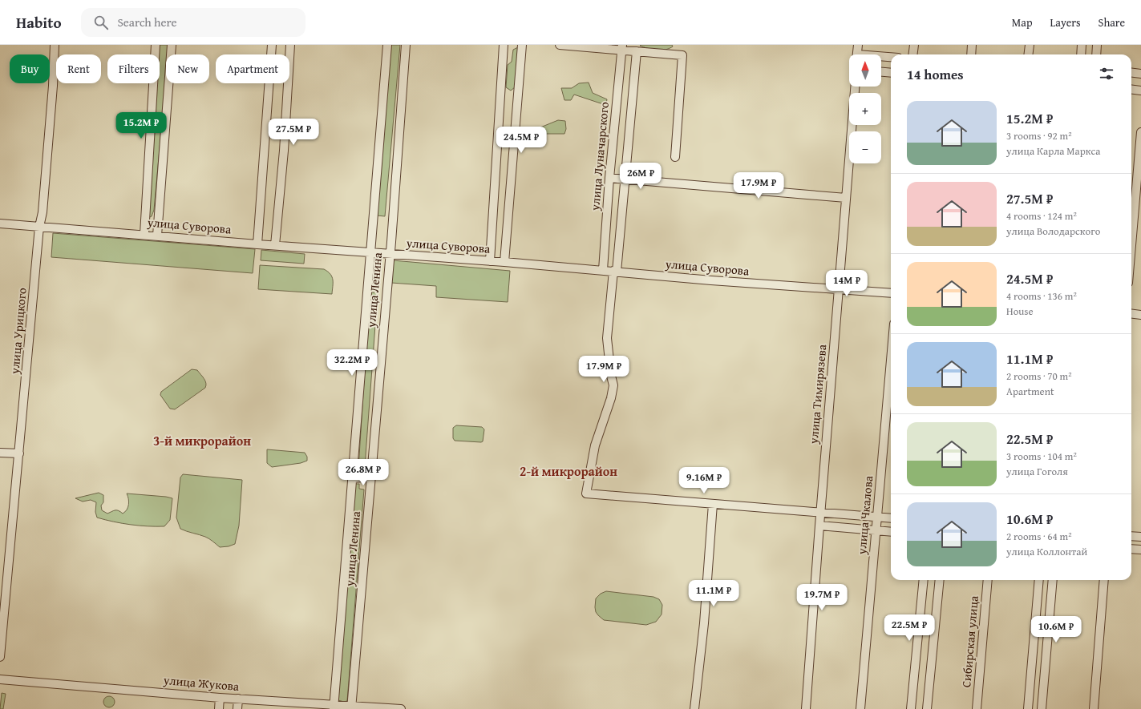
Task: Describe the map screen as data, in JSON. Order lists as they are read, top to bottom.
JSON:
{
  "streets": {
    "street": [
      "улица Луначарского",
      "улица Суворова",
      "улица Ленина",
      "улица Урицкого",
      "улица Тимирязева",
      "улица Чкалова",
      "Сибирская улица",
      "улица Жукова"
    ]
  },
  "crossings": [
    ["улица Луначарского", "улица Суворова"],
    ["улица Суворова", "улица Ленина"],
    ["улица Суворова", "улица Урицкого"],
    ["улица Суворова", "улица Тимирязева"],
    ["улица Ленина", "улица Жукова"]
  ],
  "districts": ["3-й микрорайон", "2-й микрорайон"],
  "north": "top",
  "page": {
    "header": "Habito",
    "search": "Search here",
    "nav": ["Map", "Layers", "Share"],
    "map_buttons": ["+", "−"],
    "chip": [
      "Buy",
      "Rent",
      "Filters",
      "New",
      "Apartment"
    ],
    "heading": "14 homes",
    "list": [
      {
        "name": "15.2M ₽",
        "note": "3 rooms · 92 m² · улица Карла Маркса"
      },
      {
        "name": "27.5M ₽",
        "note": "4 rooms · 124 m² · улица Володарского"
      },
      {
        "name": "24.5M ₽",
        "note": "4 rooms · 136 m² · House"
      },
      {
        "name": "11.1M ₽",
        "note": "2 rooms · 70 m² · Apartment"
      },
      {
        "name": "22.5M ₽",
        "note": "3 rooms · 104 m² · улица Гоголя"
      },
      {
        "name": "10.6M ₽",
        "note": "2 rooms · 64 m² · улица Коллонтай"
      }
    ],
    "price": [
      "15.2M ₽",
      "27.5M ₽",
      "24.5M ₽",
      "26M ₽",
      "17.9M ₽",
      "14M ₽",
      "32.2M ₽",
      "17.9M ₽",
      "26.8M ₽",
      "9.16M ₽",
      "11.1M ₽",
      "19.7M ₽",
      "22.5M ₽",
      "10.6M ₽"
    ]
  }
}
